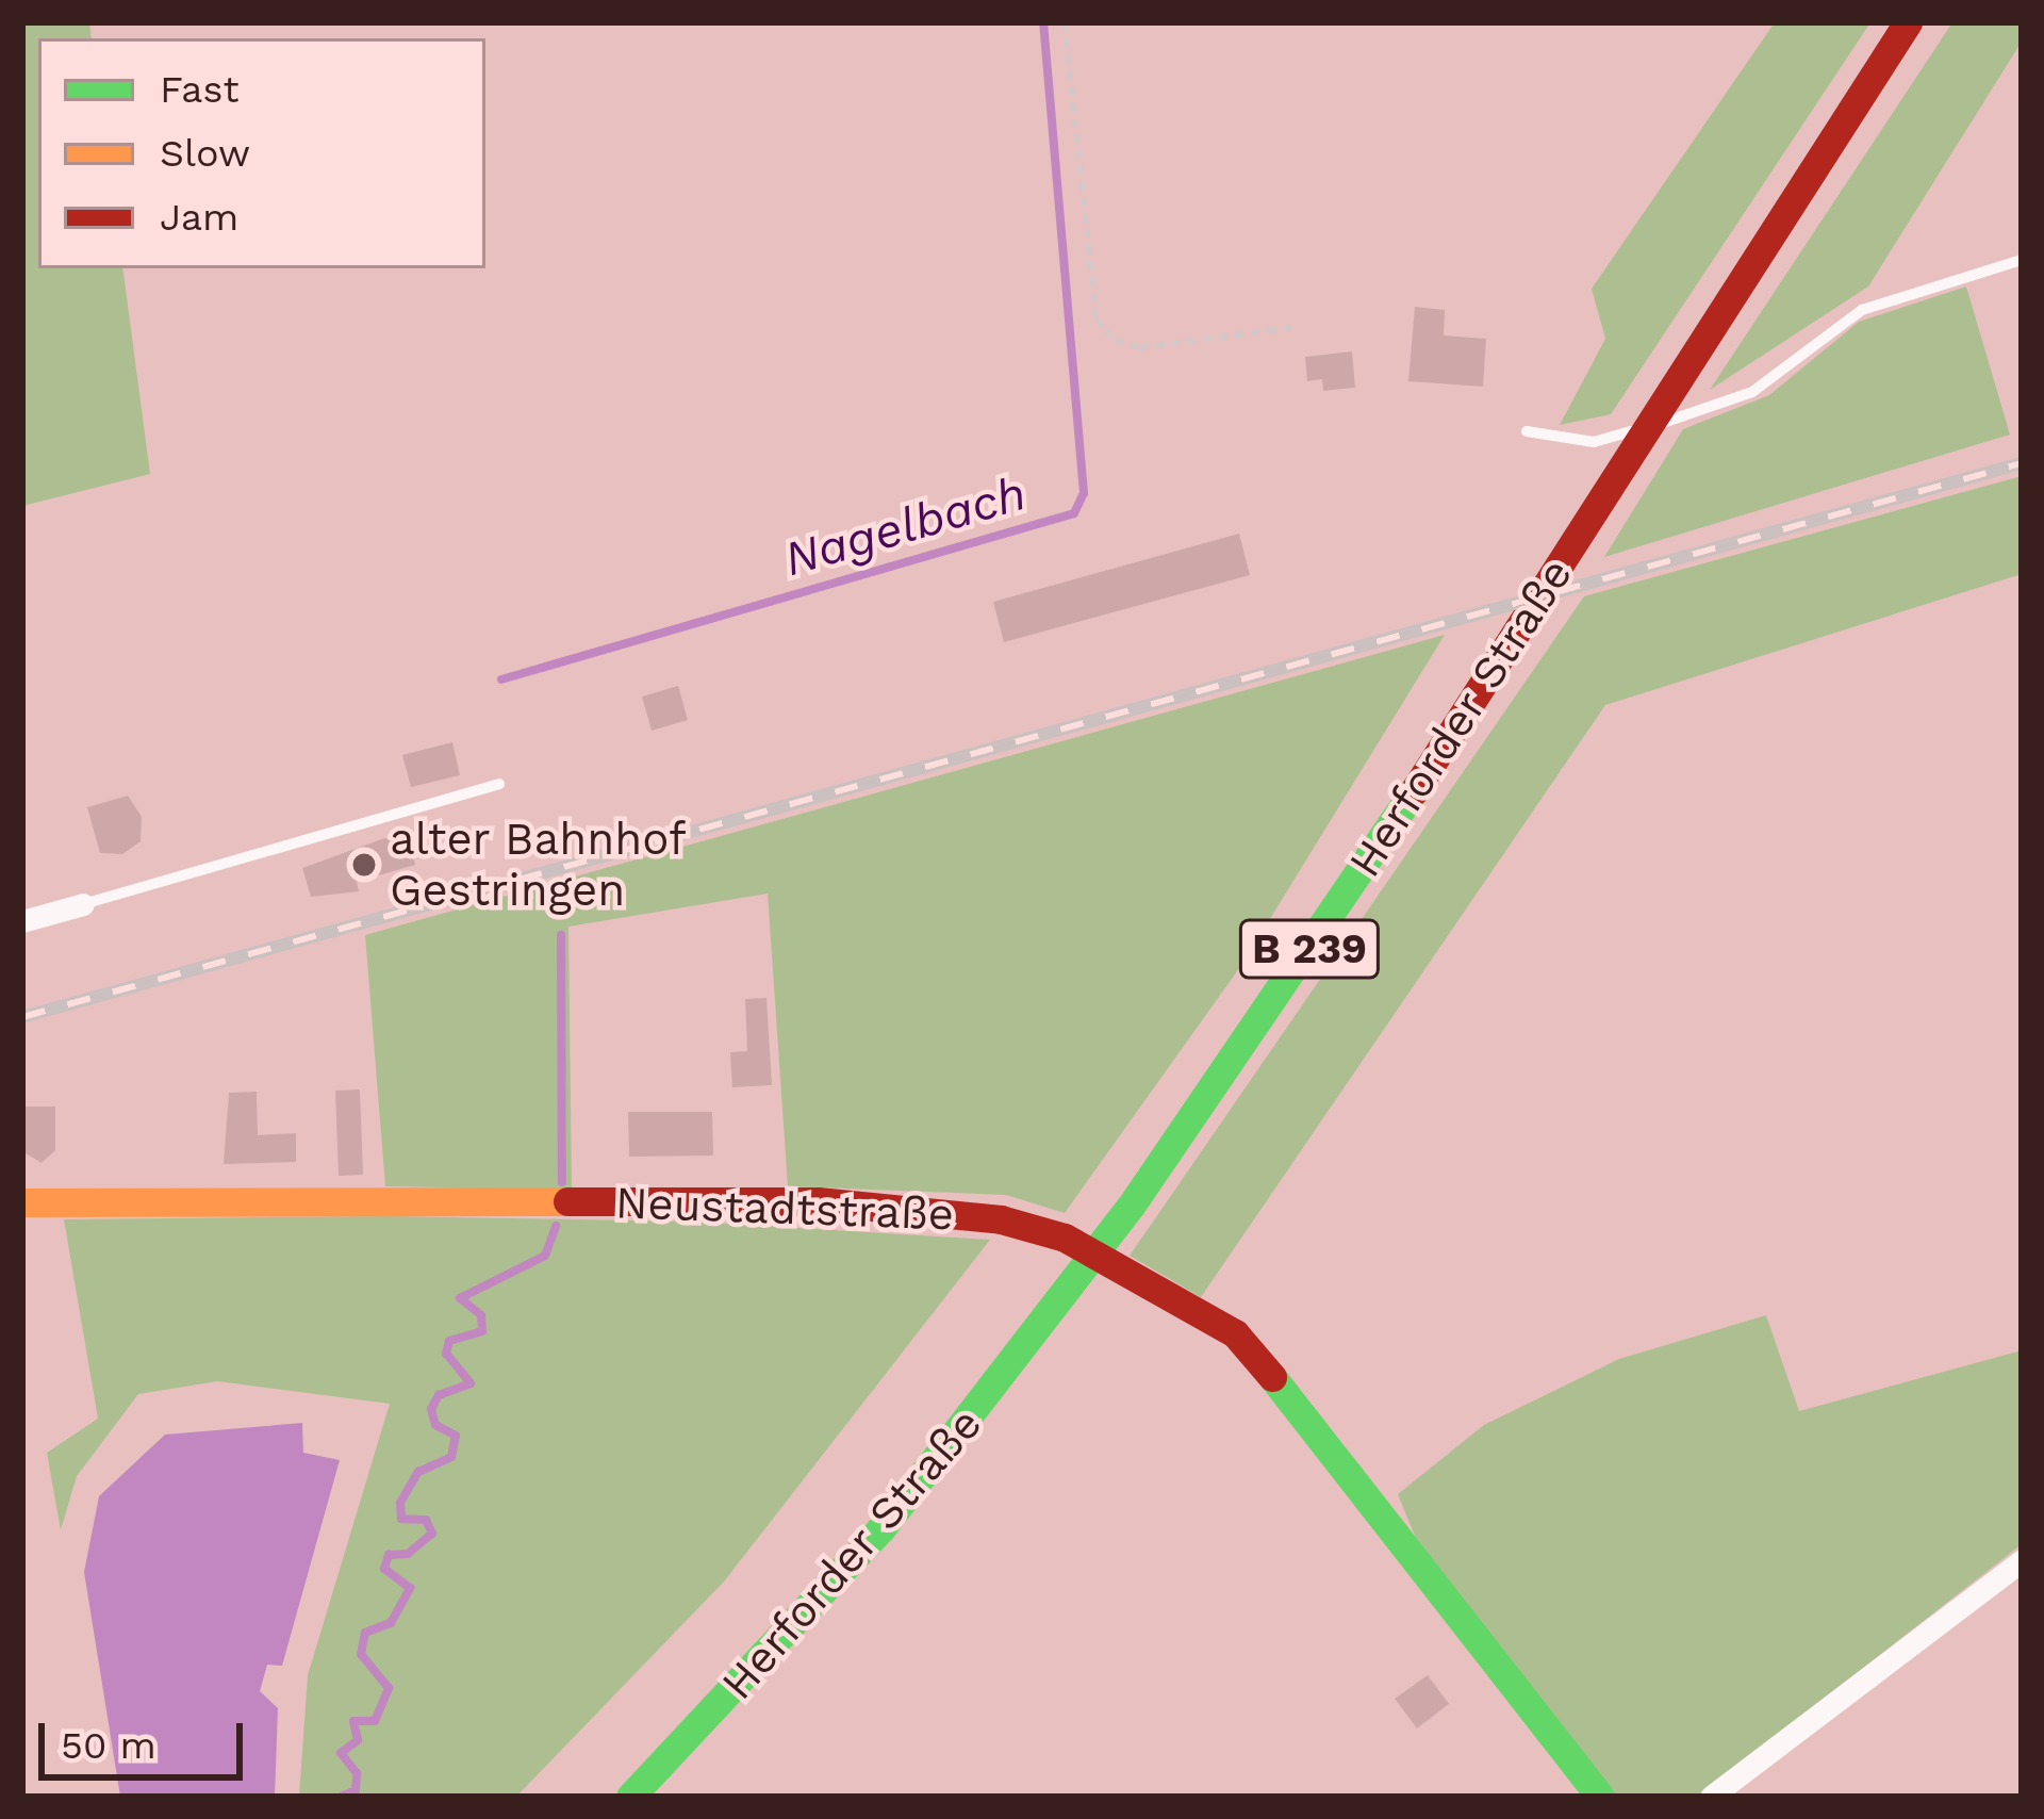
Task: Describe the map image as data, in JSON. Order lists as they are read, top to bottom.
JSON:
{
  "streets": {
    "main road": ["Herforder Straße", "B 239", "Neustadtstraße"]
  },
  "water": ["Nagelbach"],
  "places": ["alter Bahnhof Gestringen"],
  "legend": ["Fast", "Slow", "Jam"],
  "scale_bar": "50 m"
}
